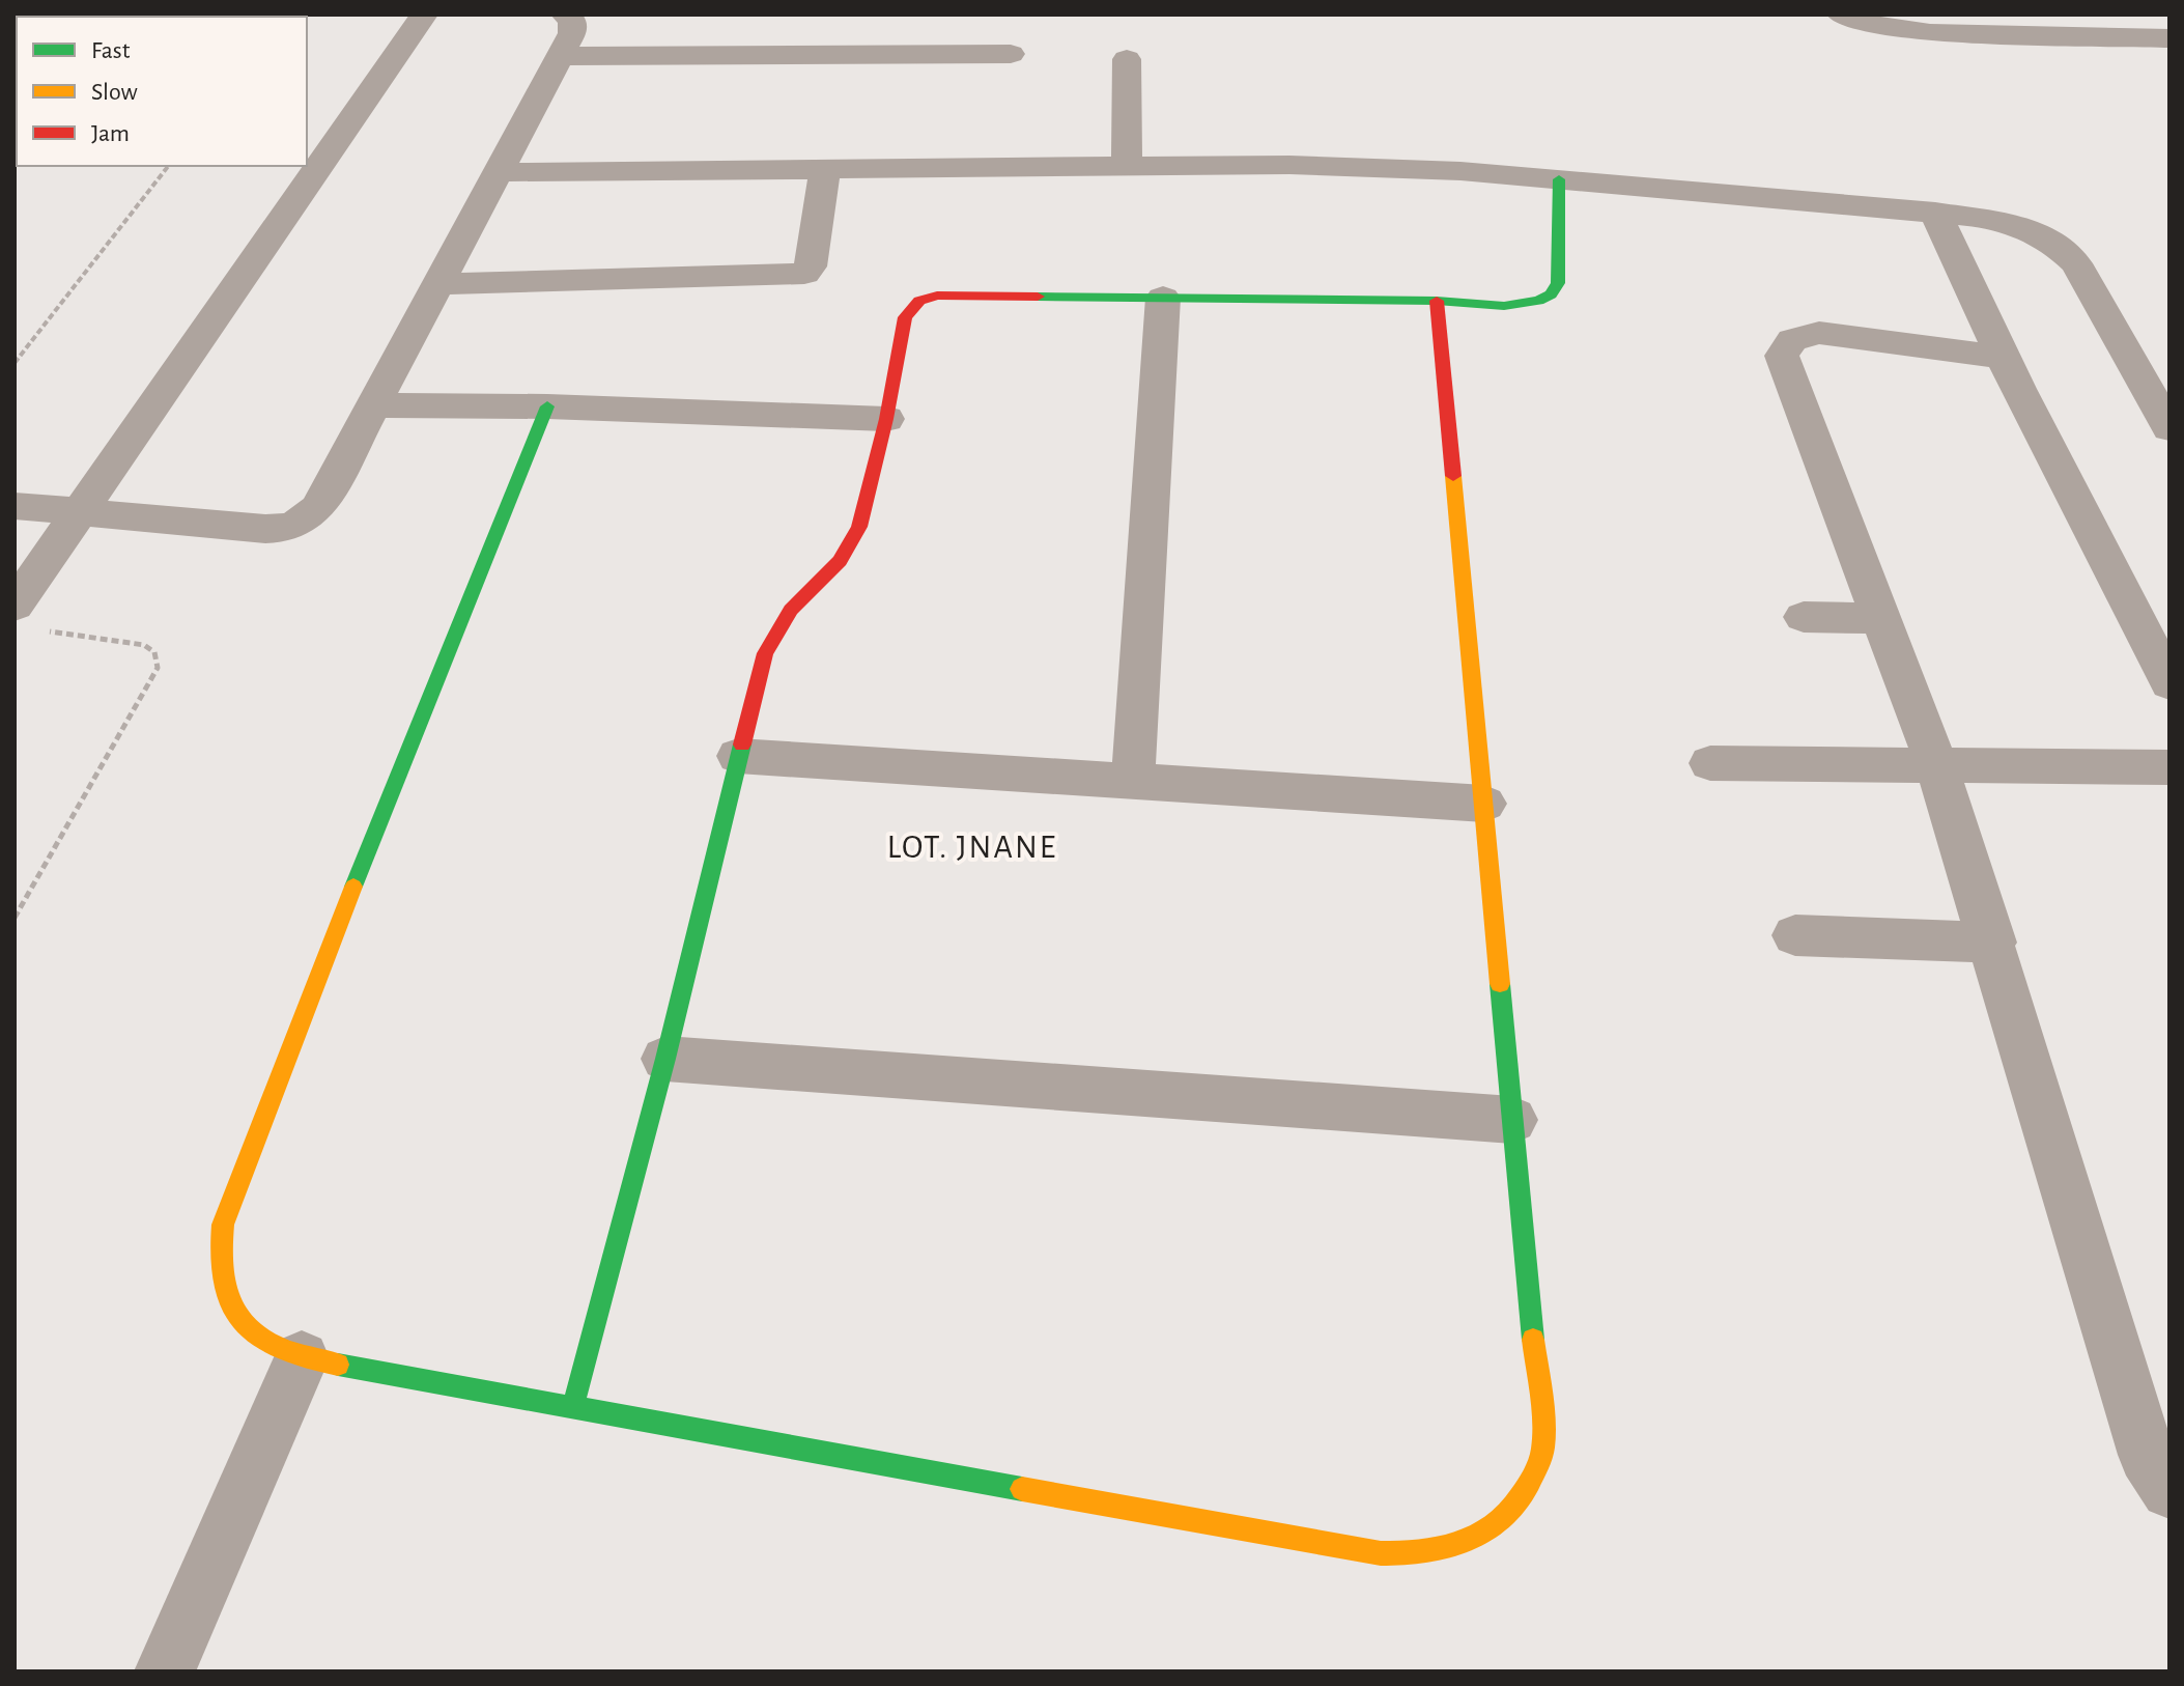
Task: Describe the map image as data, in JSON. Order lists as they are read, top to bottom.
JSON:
{
  "districts": ["LOT. JNANE"],
  "legend": ["Fast", "Slow", "Jam"]
}
